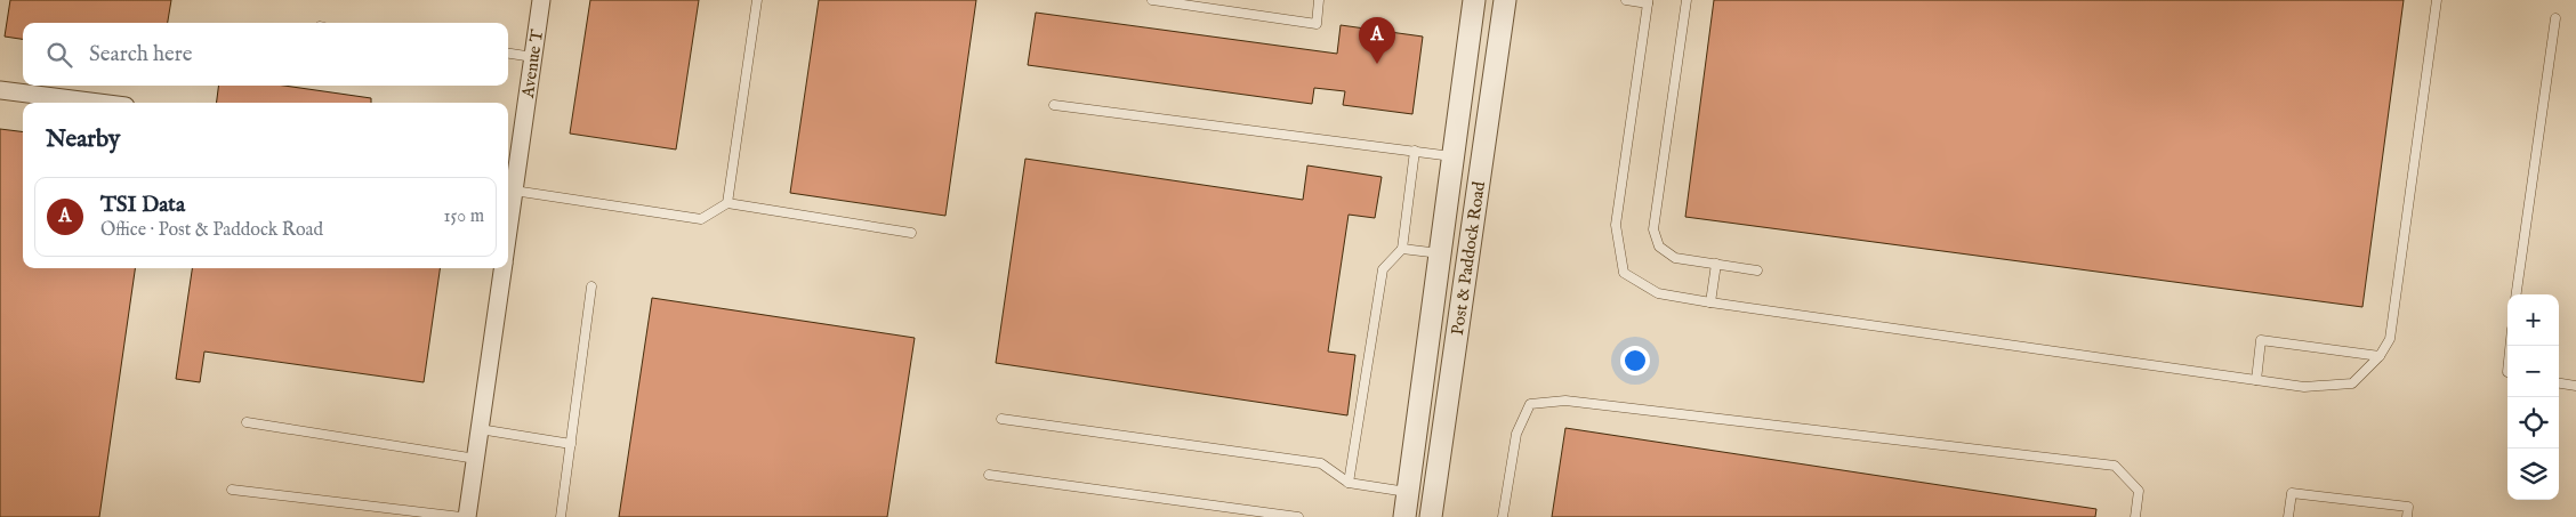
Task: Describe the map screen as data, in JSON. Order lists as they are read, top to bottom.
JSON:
{
  "streets": {
    "street": ["Avenue T", "Post & Paddock Road"]
  },
  "page": {
    "pins": "A",
    "search": "Search here",
    "heading": "Nearby",
    "list": [
      {
        "mark": "A",
        "name": "TSI Data",
        "note": "Office · Post & Paddock Road",
        "value": "150 m"
      }
    ],
    "map_buttons": ["+", "−"]
  }
}
